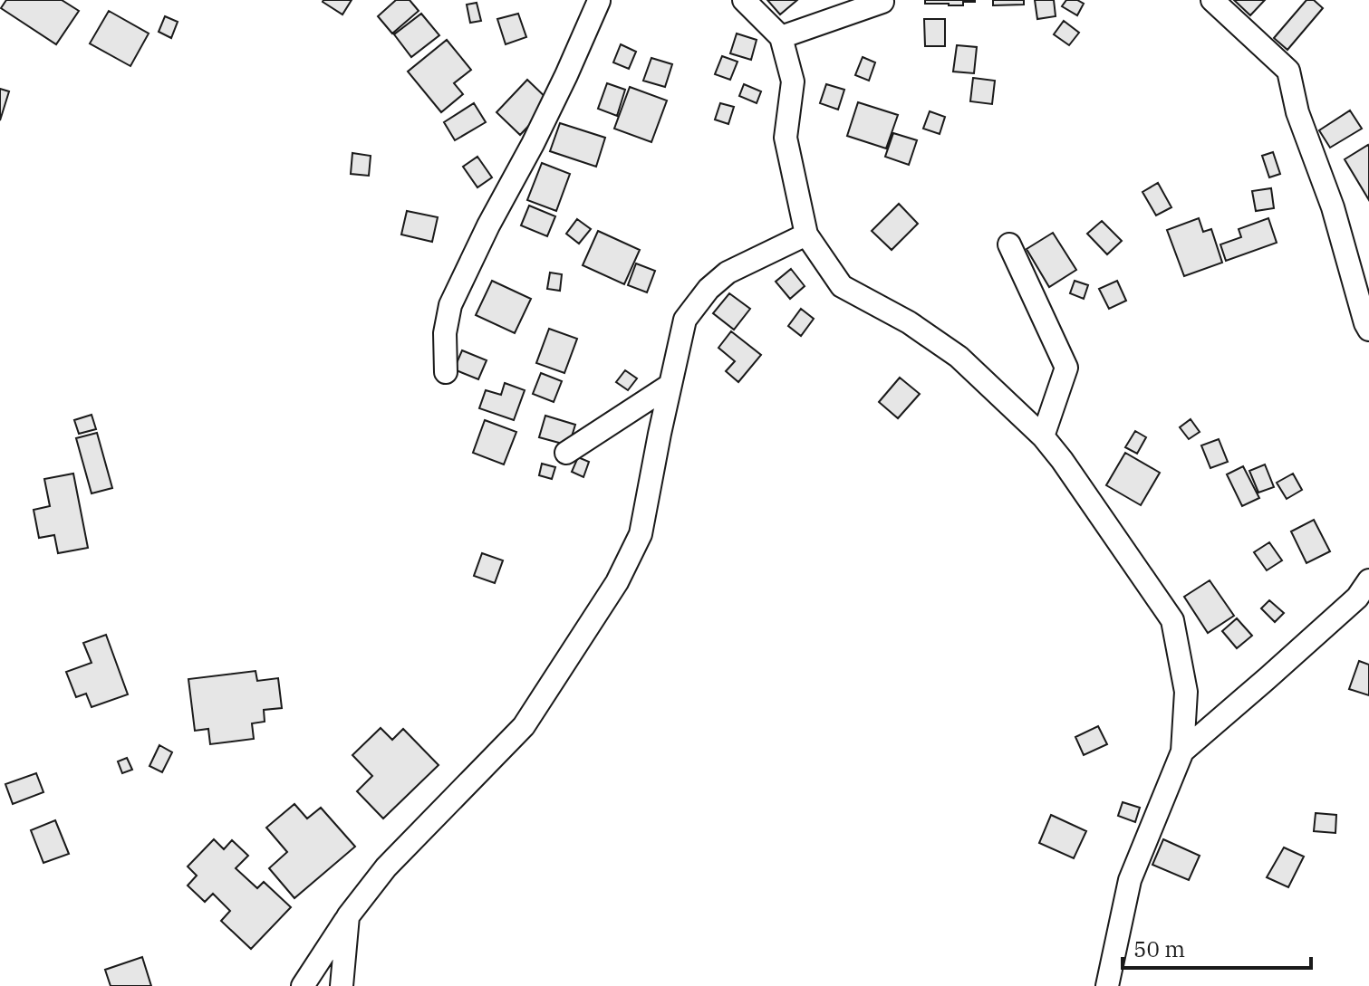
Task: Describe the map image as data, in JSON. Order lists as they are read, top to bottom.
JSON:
{
  "scale_bar": "50 m"
}
